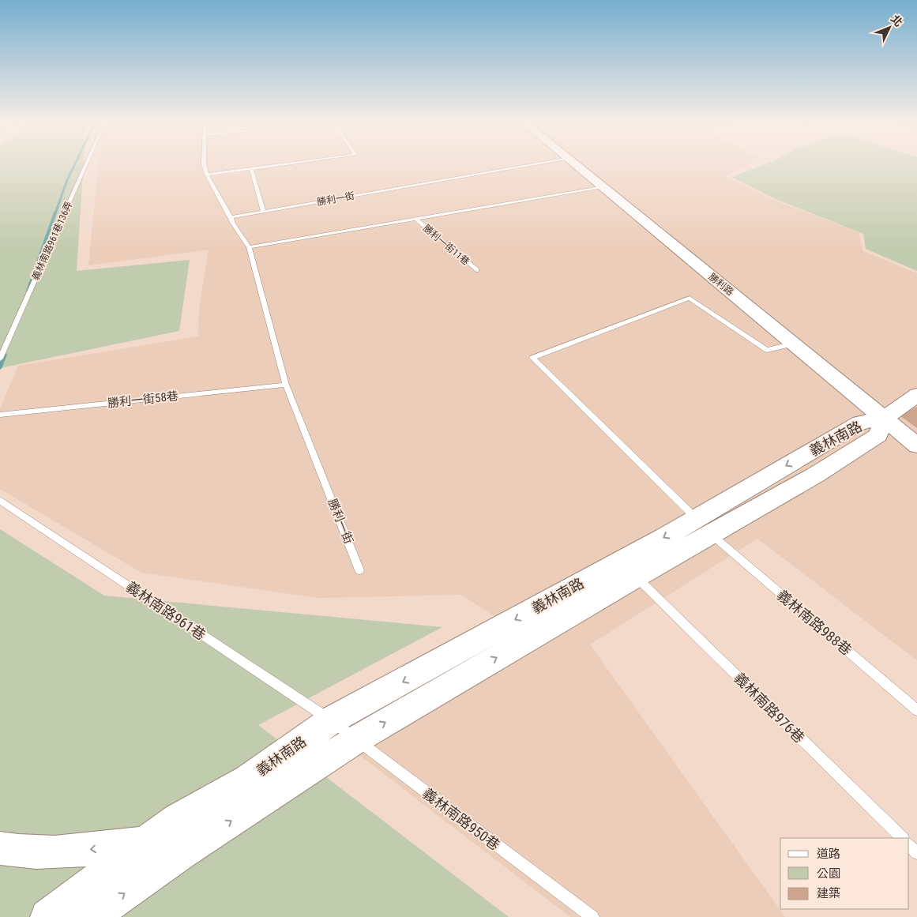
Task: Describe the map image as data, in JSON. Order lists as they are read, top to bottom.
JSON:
{
  "streets": {
    "street": ["勝利路", "義林南路"],
    "lane": [
      "勝利一街",
      "義林南路961巷136弄",
      "勝利一街11巷",
      "勝利一街58巷",
      "義林南路961巷",
      "義林南路988巷",
      "義林南路976巷",
      "義林南路950巷"
    ]
  },
  "crossings": [
    ["勝利一街", "勝利一街58巷"],
    ["勝利路", "義林南路"],
    ["勝利路", "義林南路988巷"],
    ["義林南路", "義林南路961巷"],
    ["義林南路", "義林南路988巷"],
    ["義林南路", "義林南路976巷"],
    ["義林南路", "義林南路950巷"],
    ["義林南路961巷", "義林南路950巷"]
  ],
  "legend": ["道路", "公園", "建築"],
  "north": "top right"
}
